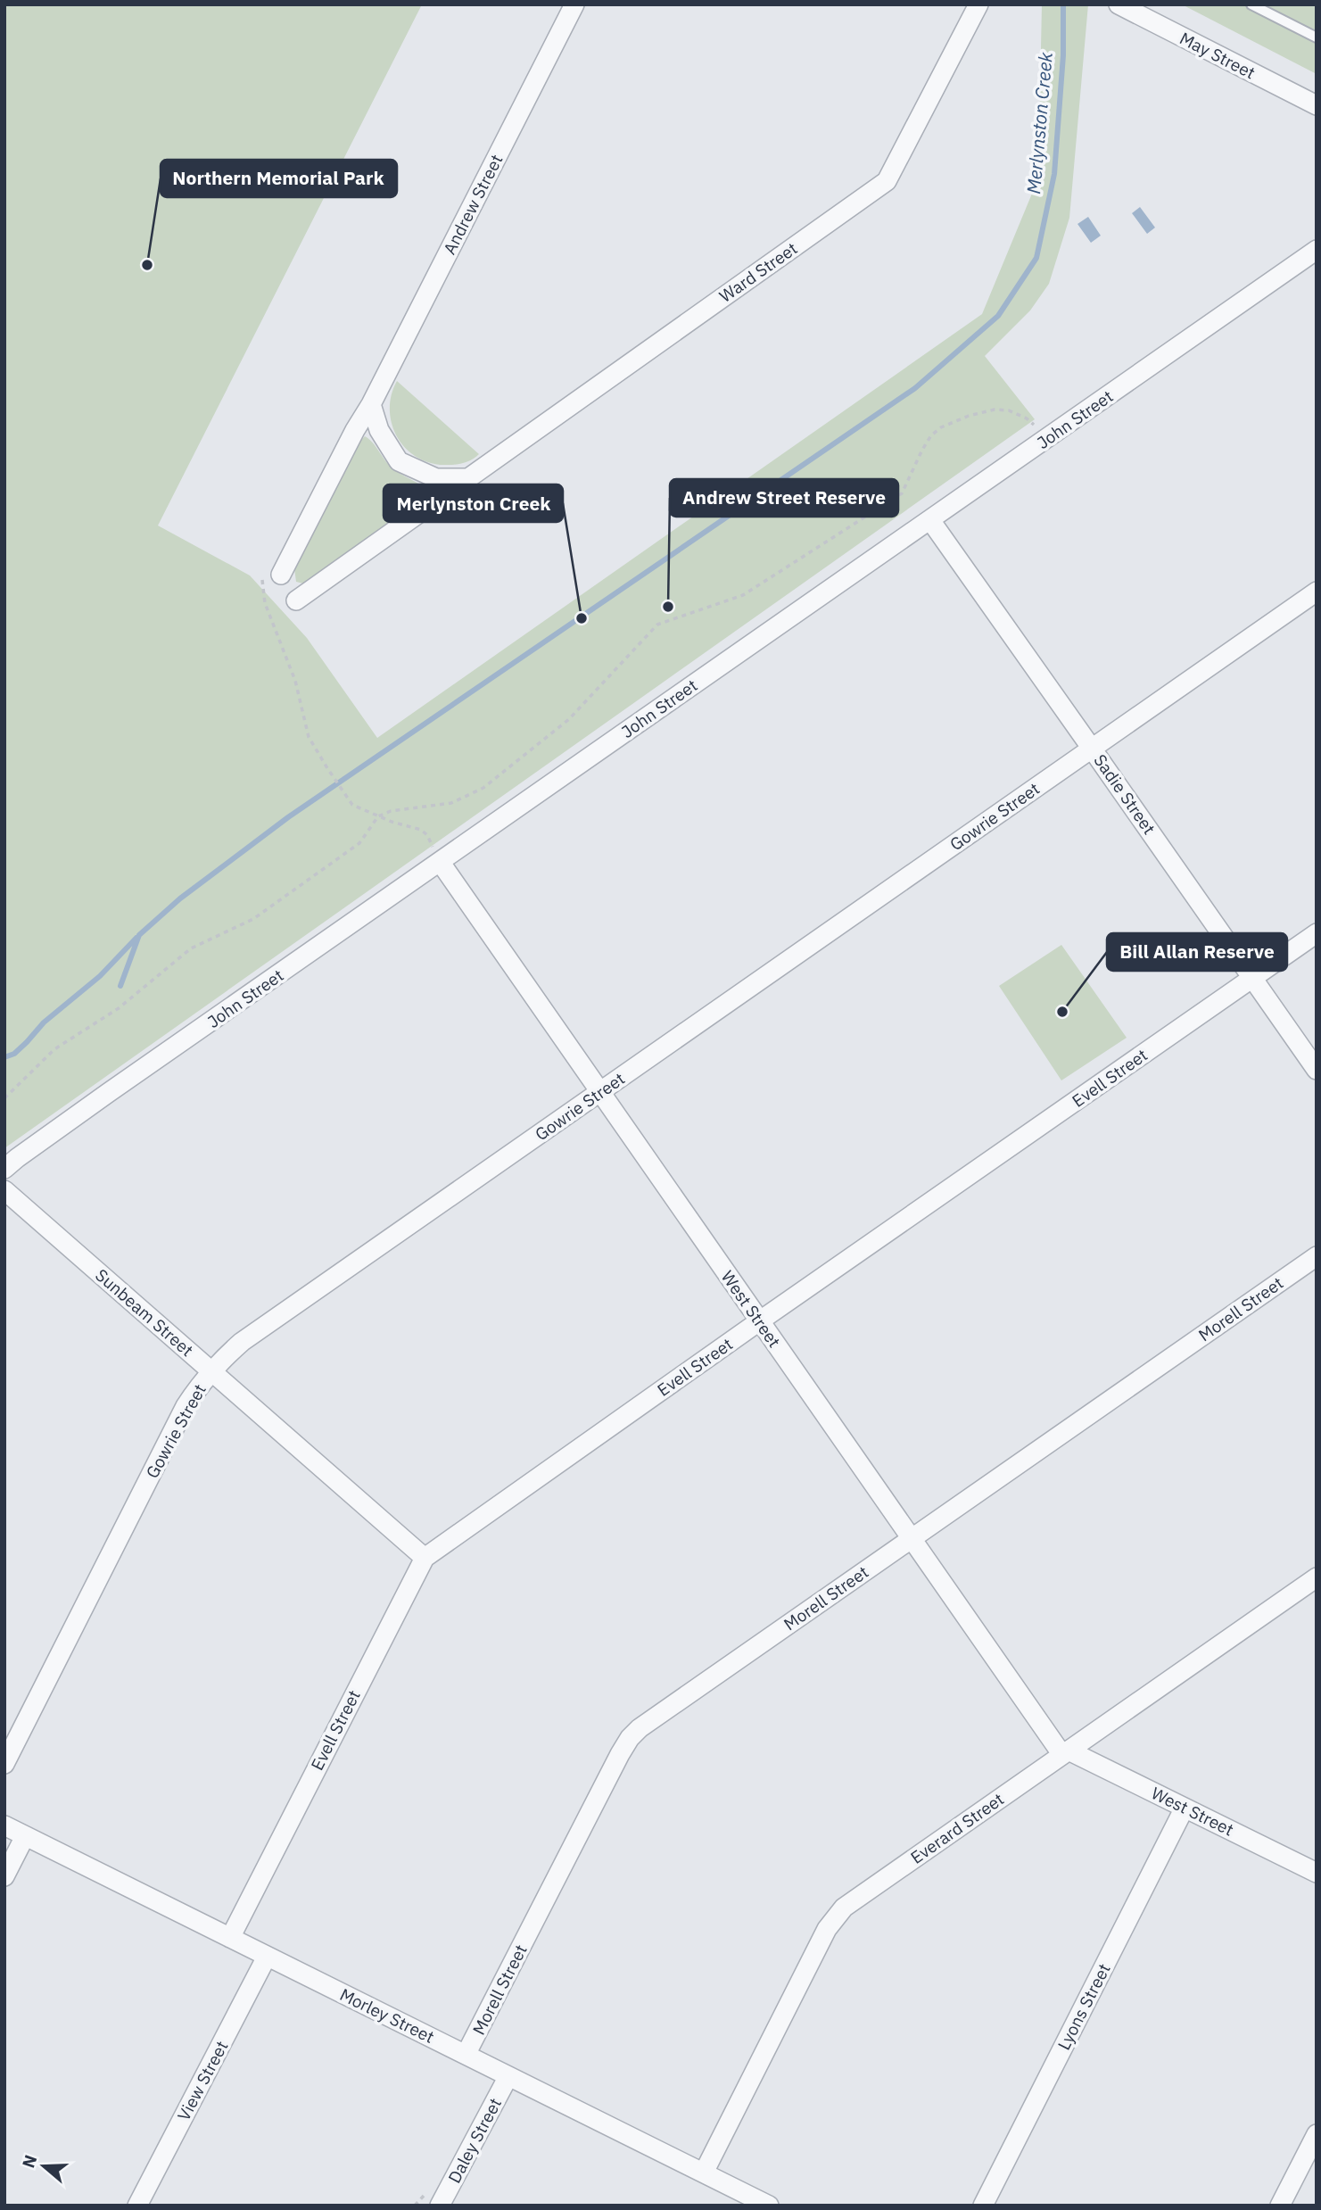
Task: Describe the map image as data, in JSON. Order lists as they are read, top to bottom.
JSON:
{
  "streets": {
    "street": [
      "May Street",
      "Andrew Street",
      "Ward Street",
      "John Street",
      "Sadie Street",
      "Gowrie Street",
      "Evell Street",
      "West Street",
      "Morell Street",
      "Sunbeam Street",
      "Everard Street",
      "Lyons Street",
      "Morley Street",
      "View Street",
      "Daley Street"
    ]
  },
  "crossings": [
    ["John Street", "Sadie Street"],
    ["John Street", "West Street"],
    ["Sadie Street", "Gowrie Street"],
    ["Sadie Street", "Evell Street"],
    ["Gowrie Street", "West Street"],
    ["Gowrie Street", "Sunbeam Street"],
    ["Evell Street", "West Street"],
    ["Evell Street", "Sunbeam Street"],
    ["Evell Street", "Morley Street"],
    ["West Street", "Morell Street"],
    ["West Street", "Everard Street"],
    ["West Street", "Lyons Street"],
    ["Morell Street", "Morley Street"],
    ["Everard Street", "Morley Street"],
    ["Morley Street", "View Street"],
    ["Morley Street", "Daley Street"]
  ],
  "water": ["Merlynston Creek"],
  "places": [
    "Northern Memorial Park",
    "Andrew Street Reserve",
    "Merlynston Creek",
    "Bill Allan Reserve"
  ],
  "north": "left"
}
